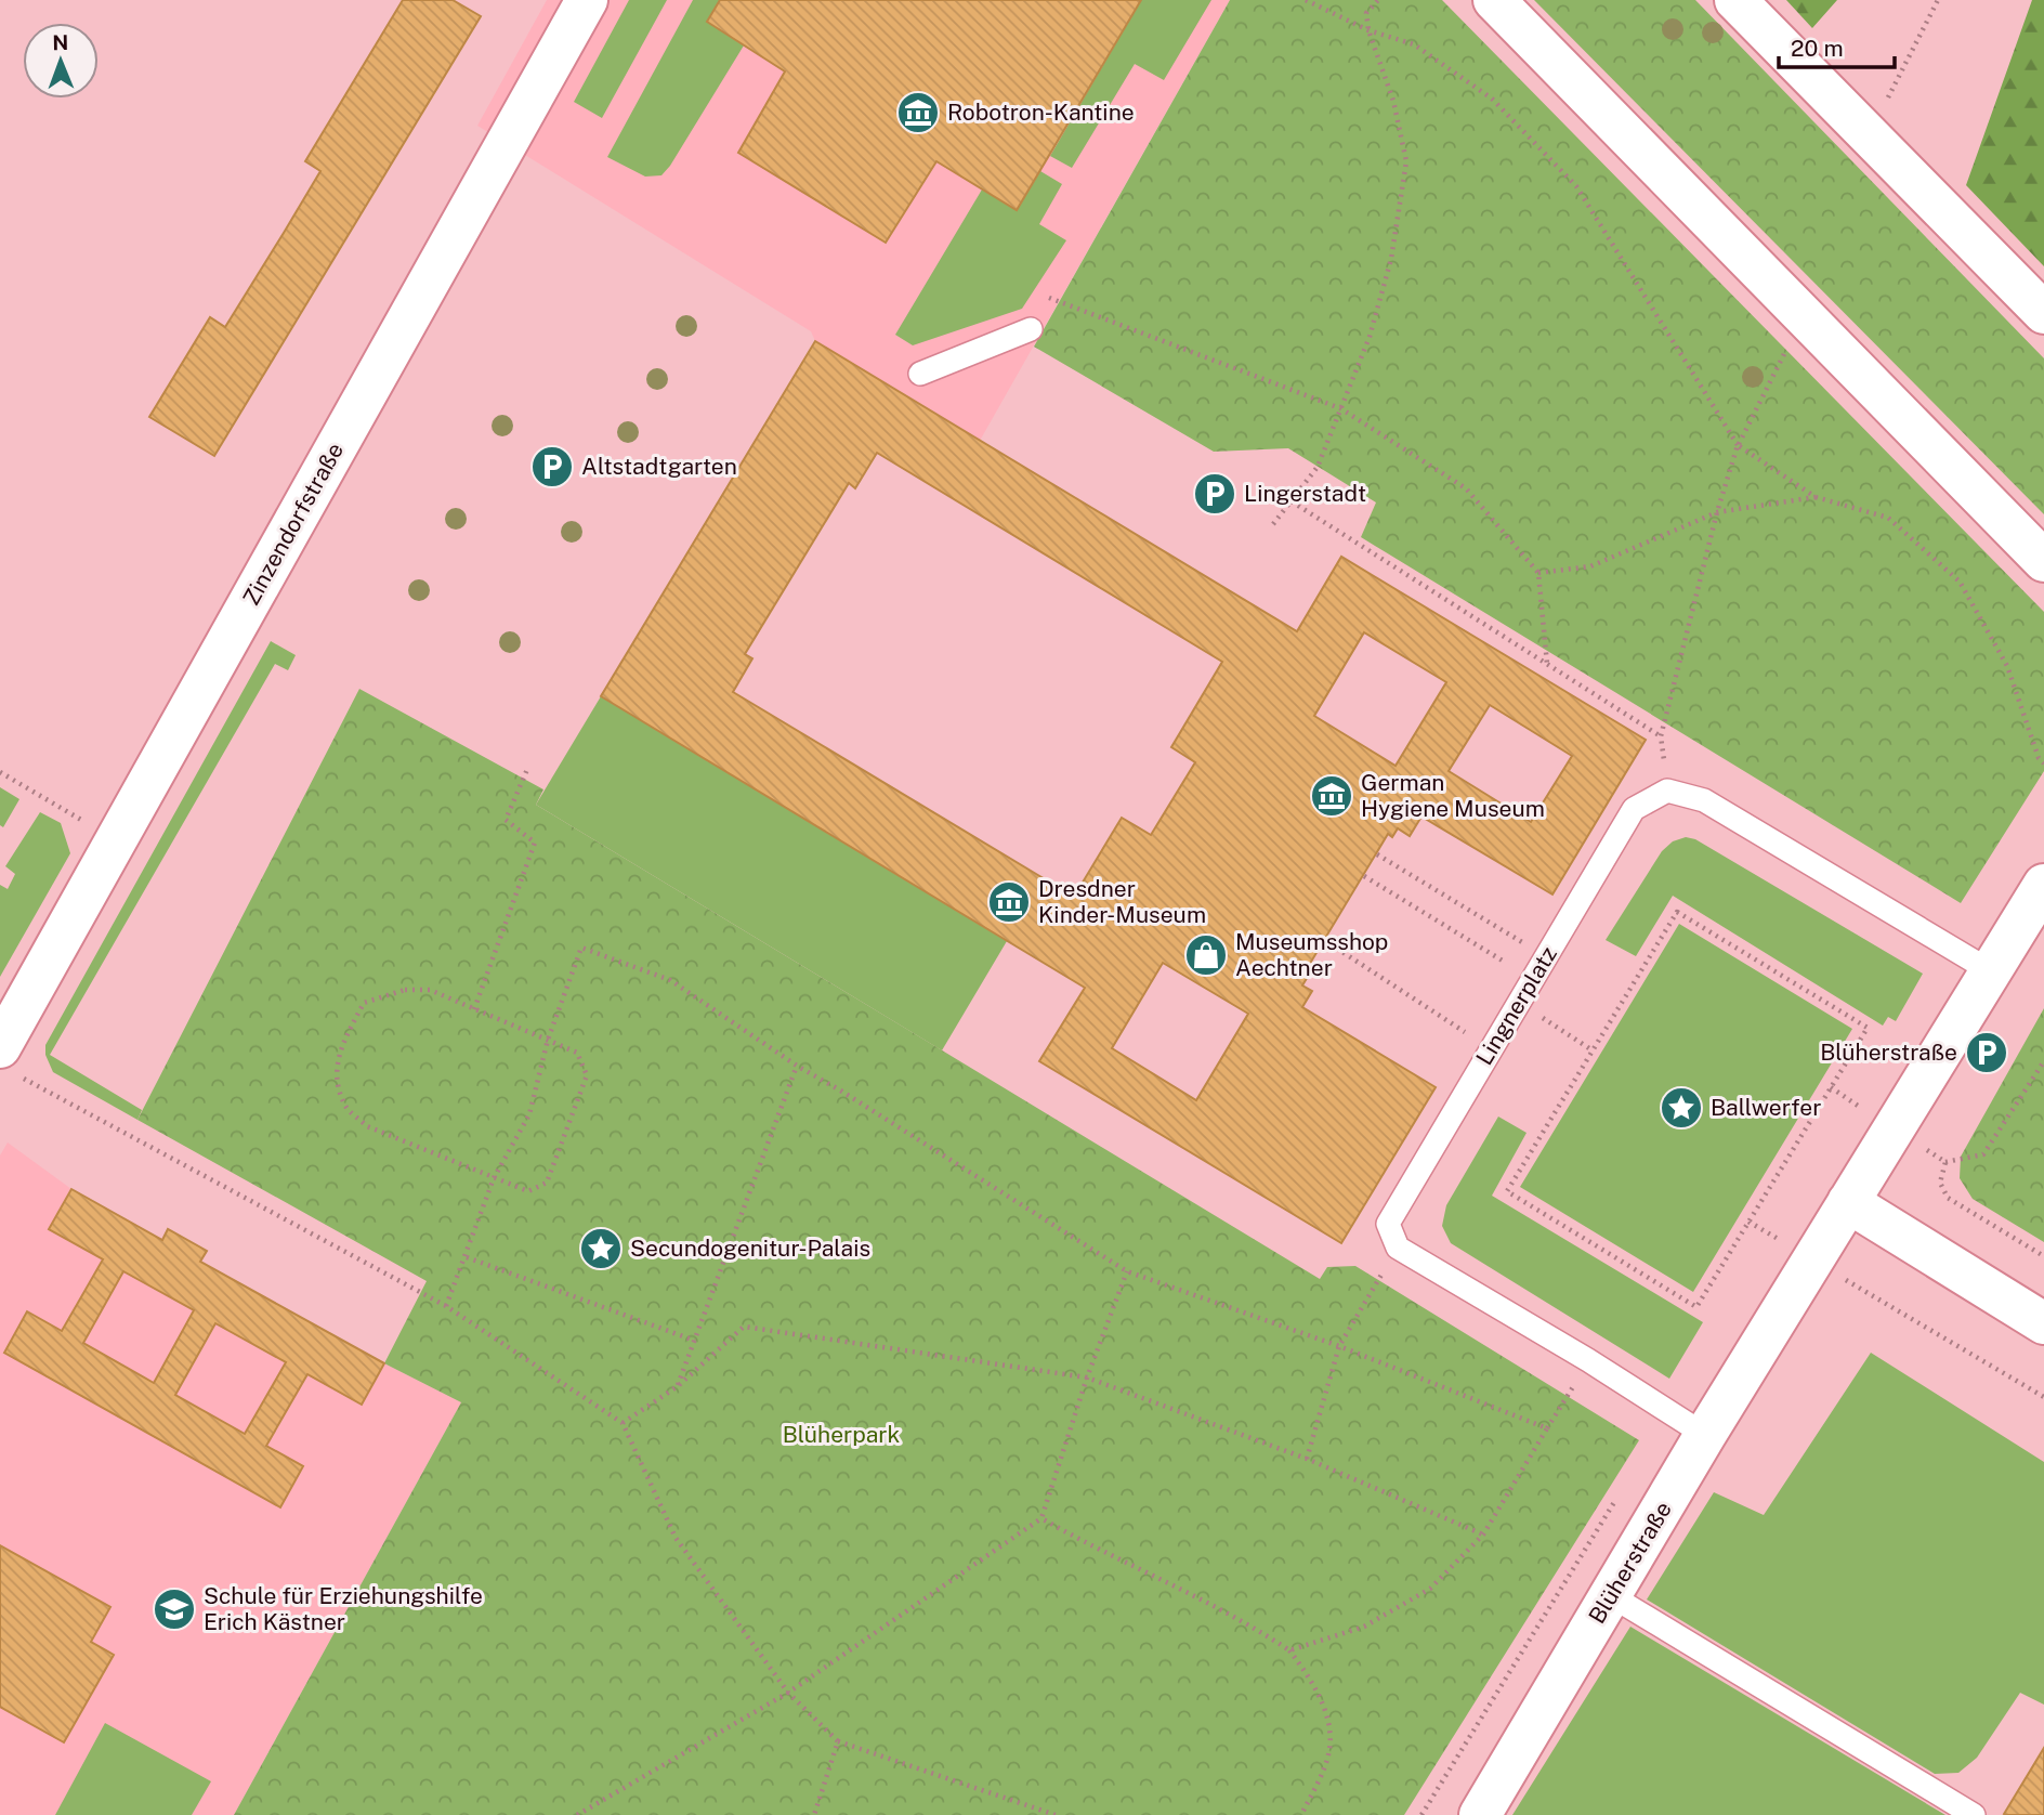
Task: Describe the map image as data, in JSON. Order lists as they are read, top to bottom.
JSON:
{
  "streets": {
    "street": ["Zinzendorfstraße", "Blüherstraße"],
    "lane": ["Lingnerplatz"]
  },
  "parks": ["Blüherpark"],
  "places": {
    "museum": ["Robotron-Kantine", "German Hygiene Museum", "Dresdner Kinder-Museum"],
    "parking": ["Altstadtgarten", "Lingerstadt", "Blüherstraße"],
    "shop": ["Museumsshop Aechtner"],
    "place": ["Ballwerfer", "Secundogenitur-Palais"],
    "school or university": ["Schule für Erziehungshilfe Erich Kästner"]
  },
  "scale_bar": "20 m",
  "north": "top"
}
